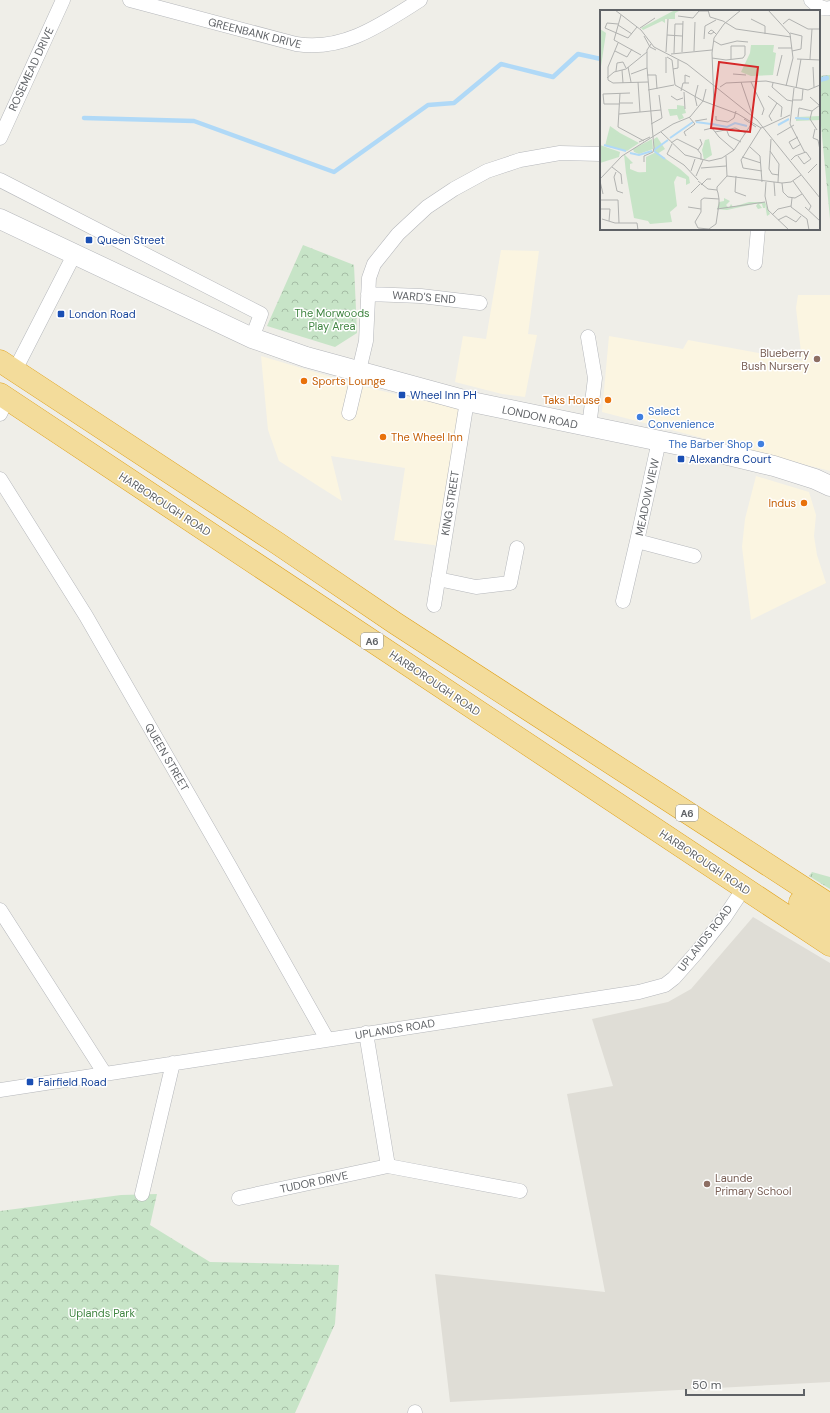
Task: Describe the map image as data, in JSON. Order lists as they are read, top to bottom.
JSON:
{
  "streets": {
    "highway": ["HARBOROUGH ROAD", "A6"],
    "main road": ["LONDON ROAD"],
    "street": [
      "GREENBANK DRIVE",
      "ROSEMEAD DRIVE",
      "WARD'S END",
      "MEADOW VIEW",
      "KING STREET",
      "QUEEN STREET",
      "UPLANDS ROAD",
      "TUDOR DRIVE"
    ]
  },
  "crossings": [
    ["LONDON ROAD", "MEADOW VIEW"],
    ["LONDON ROAD", "KING STREET"],
    ["HARBOROUGH ROAD", "UPLANDS ROAD"],
    ["QUEEN STREET", "UPLANDS ROAD"]
  ],
  "parks": ["The Morwoods Play Area", "Uplands Park"],
  "places": {
    "transit": [
      "Queen Street",
      "London Road",
      "Wheel Inn PH",
      "Alexandra Court",
      "Fairfield Road"
    ],
    "other": [
      "Blueberry Bush Nursery",
      "Sports Lounge",
      "Taks House",
      "Select Convenience",
      "The Wheel Inn",
      "The Barber Shop",
      "Indus",
      "Launde Primary School"
    ]
  },
  "scale_bar": "50 m"
}
